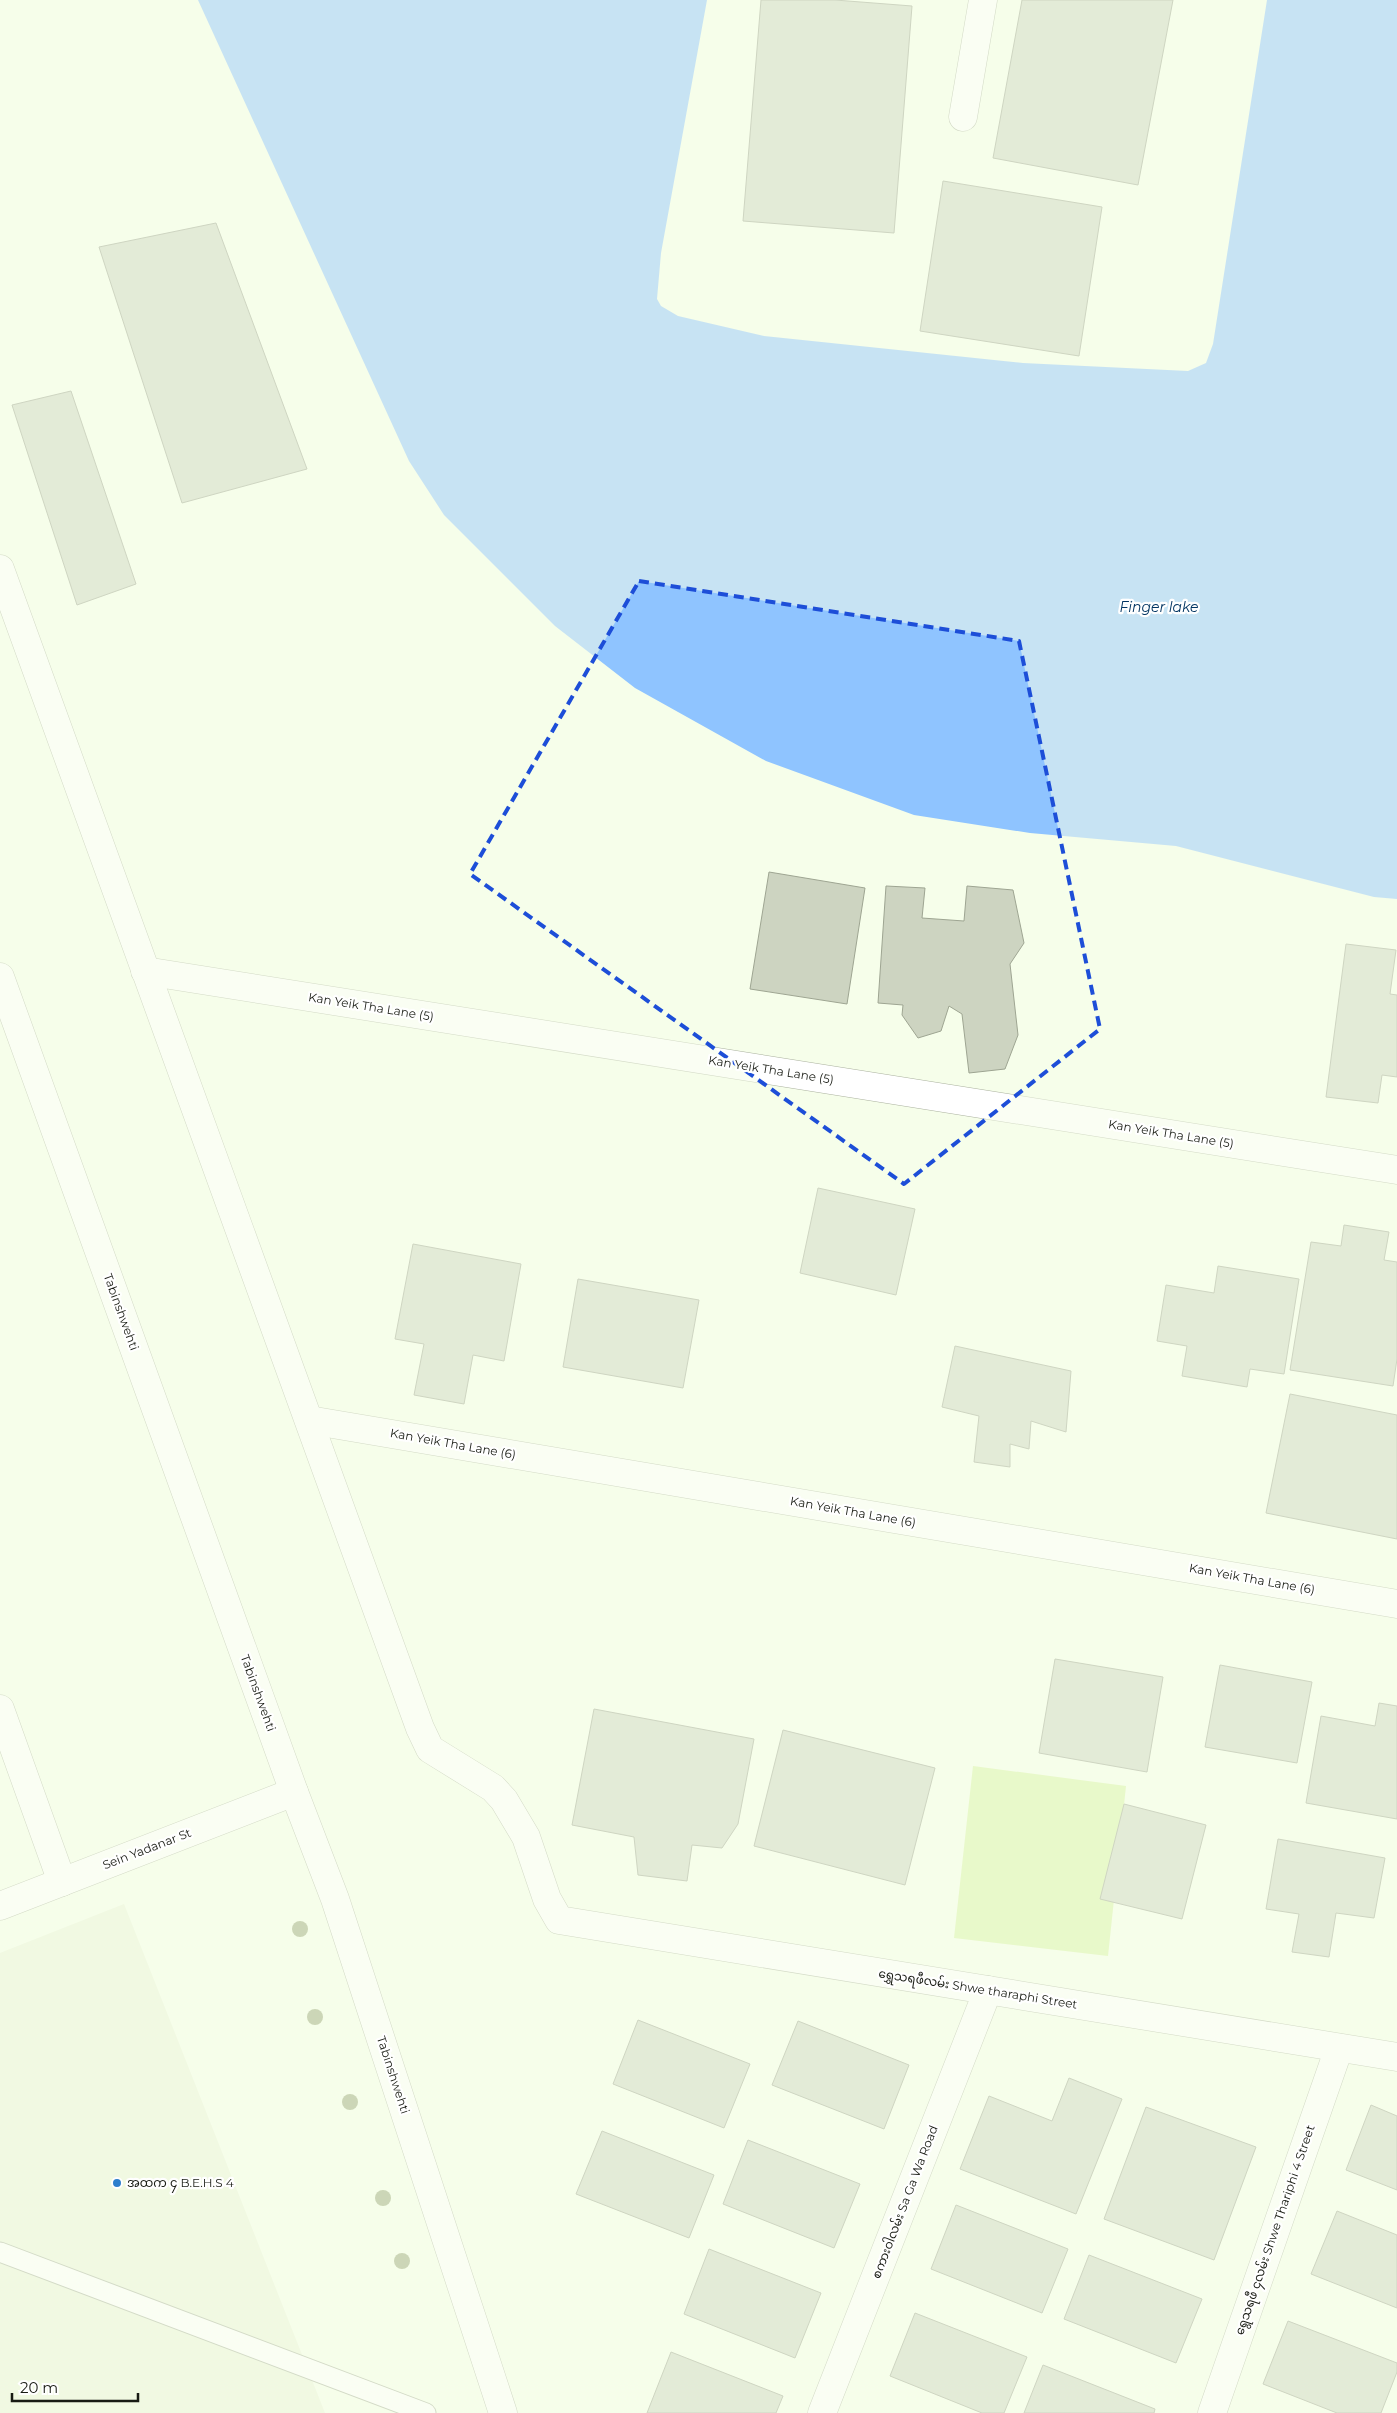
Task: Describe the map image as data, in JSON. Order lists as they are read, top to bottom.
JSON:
{
  "streets": {
    "street": [
      "Kan Yeik Tha Lane (5)",
      "Tabinshwehti",
      "Kan Yeik Tha Lane (6)",
      "Sein Yadanar St",
      "ရွှေသရဖီလမ်း Shwe tharaphi Street",
      "စကားဝါလမ်း Sa Ga Wa Road",
      "ရွေသရဖီ ၄လမ်း Shwe Thariphi 4 Street"
    ]
  },
  "crossings": [
    ["Tabinshwehti", "Sein Yadanar St"],
    ["Kan Yeik Tha Lane (6)", "ရွှေသရဖီလမ်း Shwe tharaphi Street"],
    ["ရွှေသရဖီလမ်း Shwe tharaphi Street", "စကားဝါလမ်း Sa Ga Wa Road"],
    ["ရွှေသရဖီလမ်း Shwe tharaphi Street", "ရွေသရဖီ ၄လမ်း Shwe Thariphi 4 Street"]
  ],
  "water": ["Finger lake"],
  "places": ["အထက ၄ B.E.H.S 4"],
  "scale_bar": "20 m"
}
